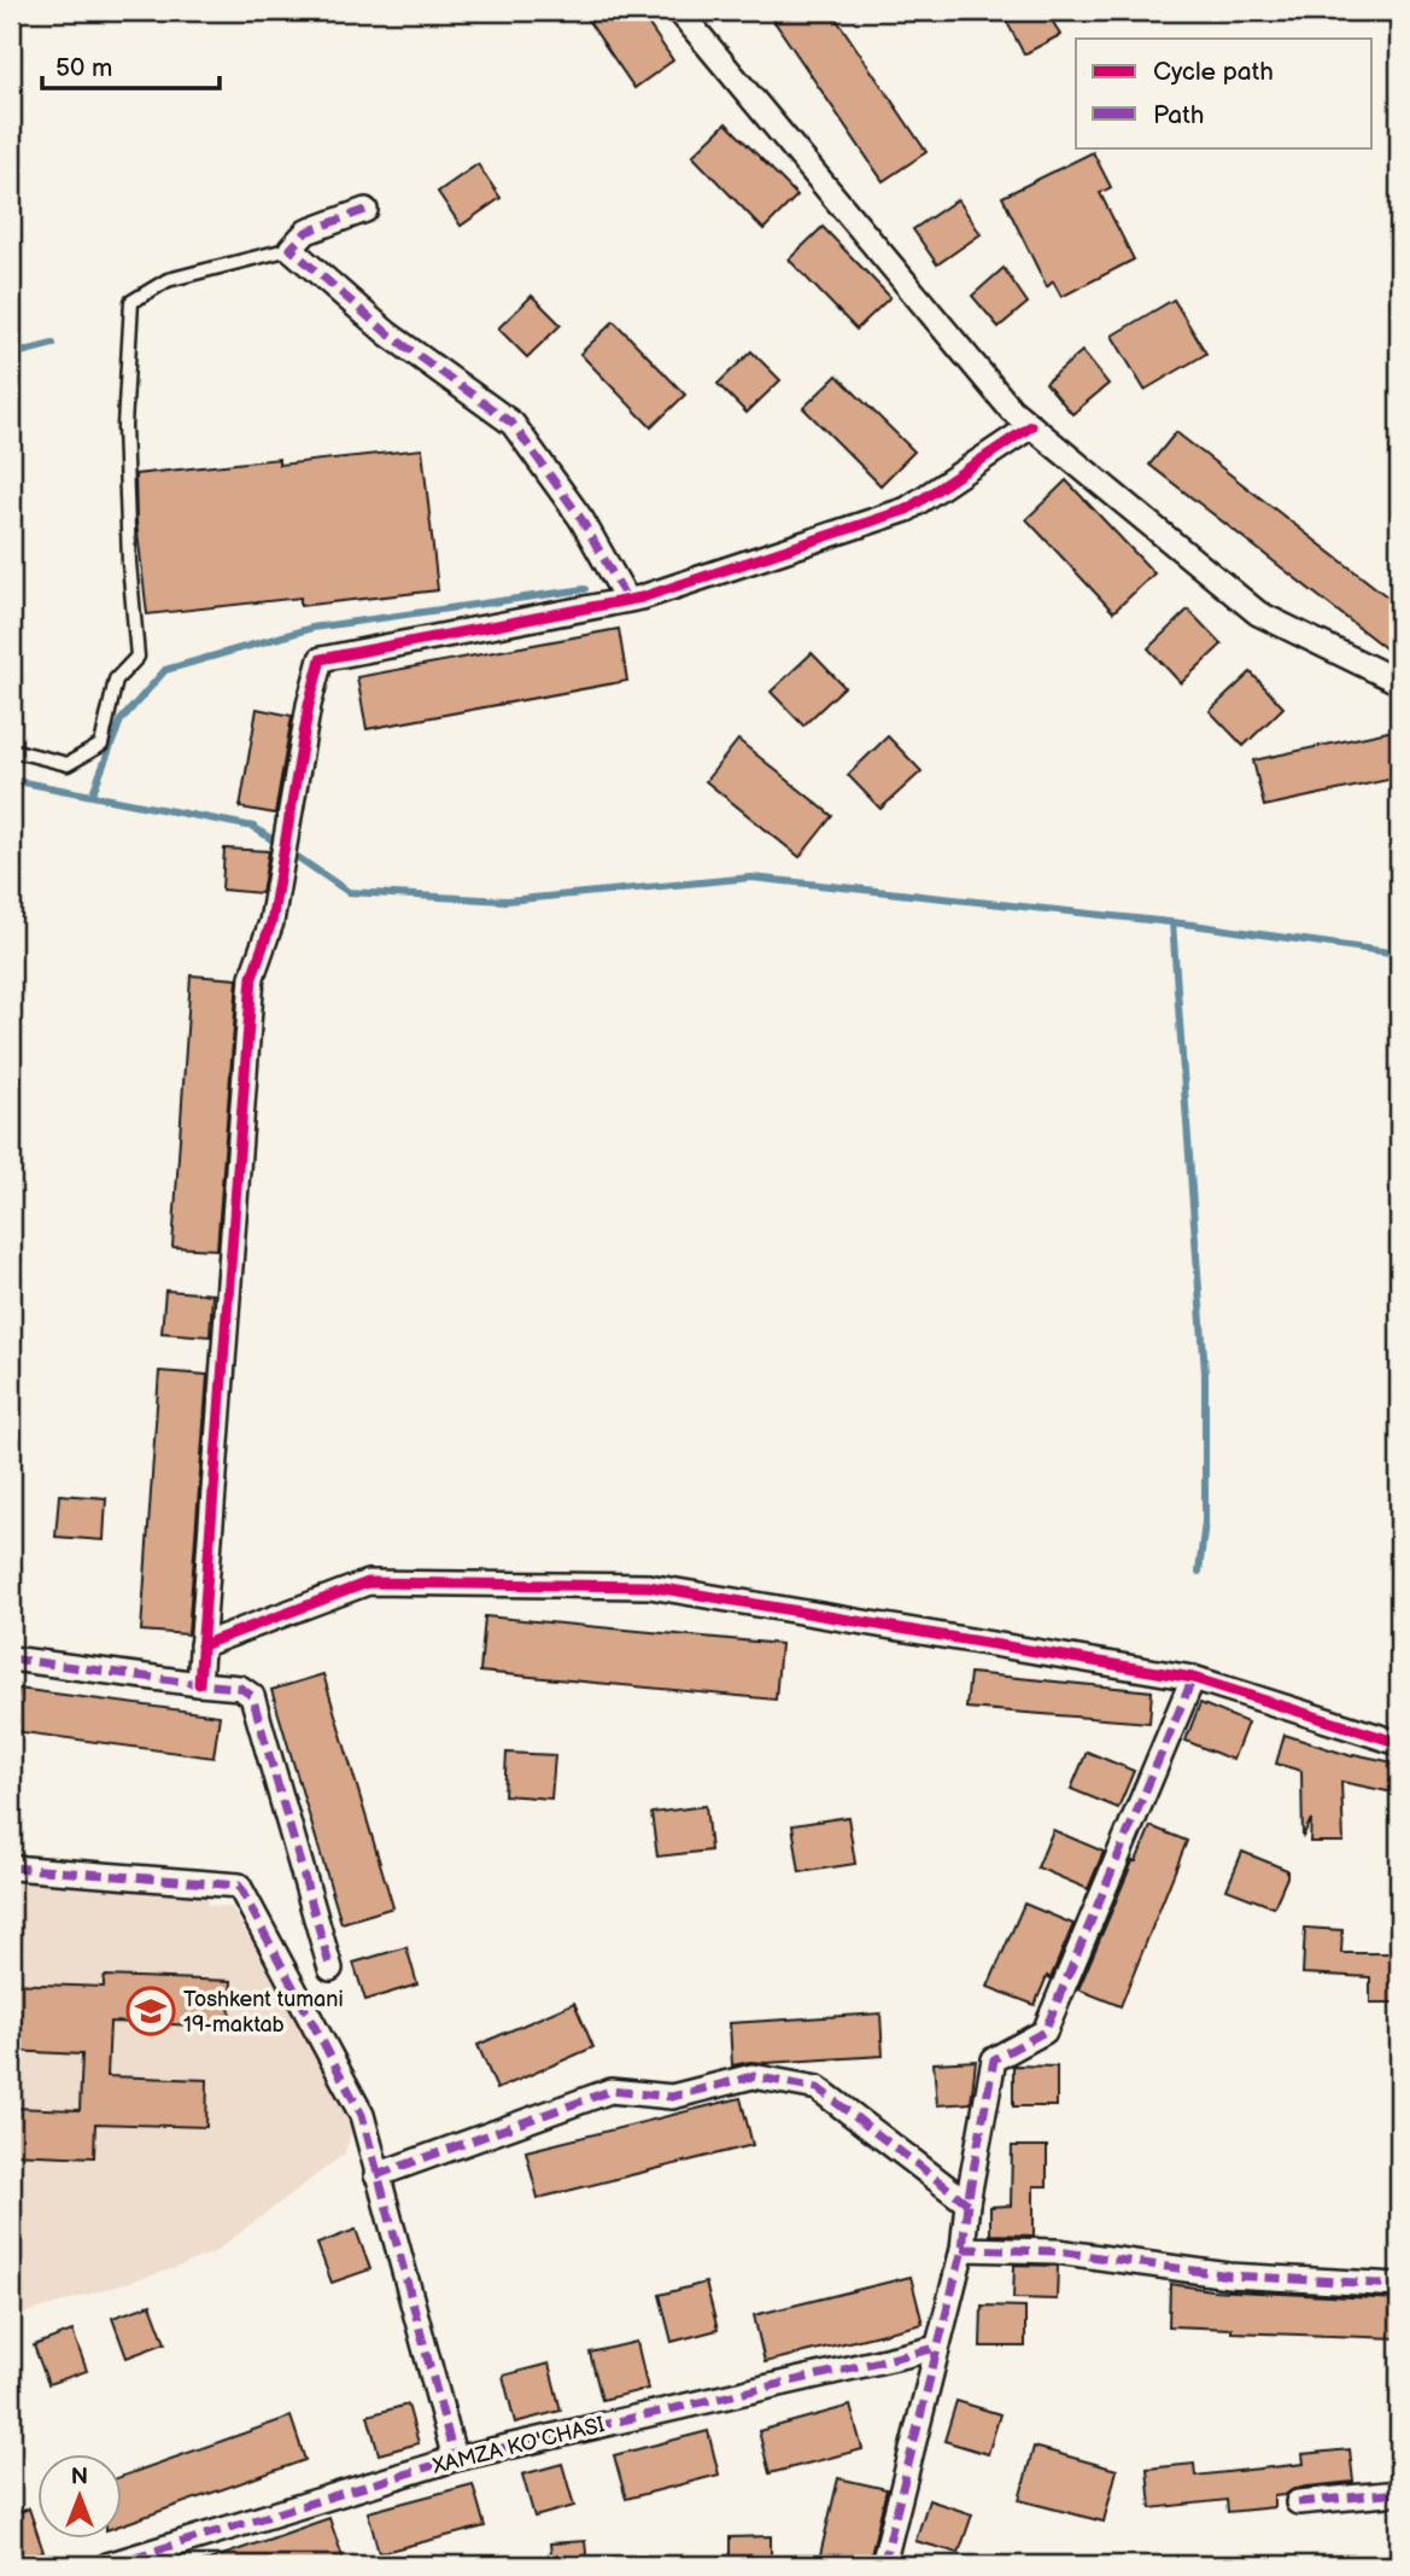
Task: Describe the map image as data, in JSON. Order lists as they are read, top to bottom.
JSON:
{
  "streets": {
    "street": ["XAMZA KO'CHASI"]
  },
  "places": {
    "school or university": ["Toshkent tumani 19-maktab"]
  },
  "legend": ["Cycle path", "Path"],
  "scale_bar": "50 m",
  "north": "top"
}
